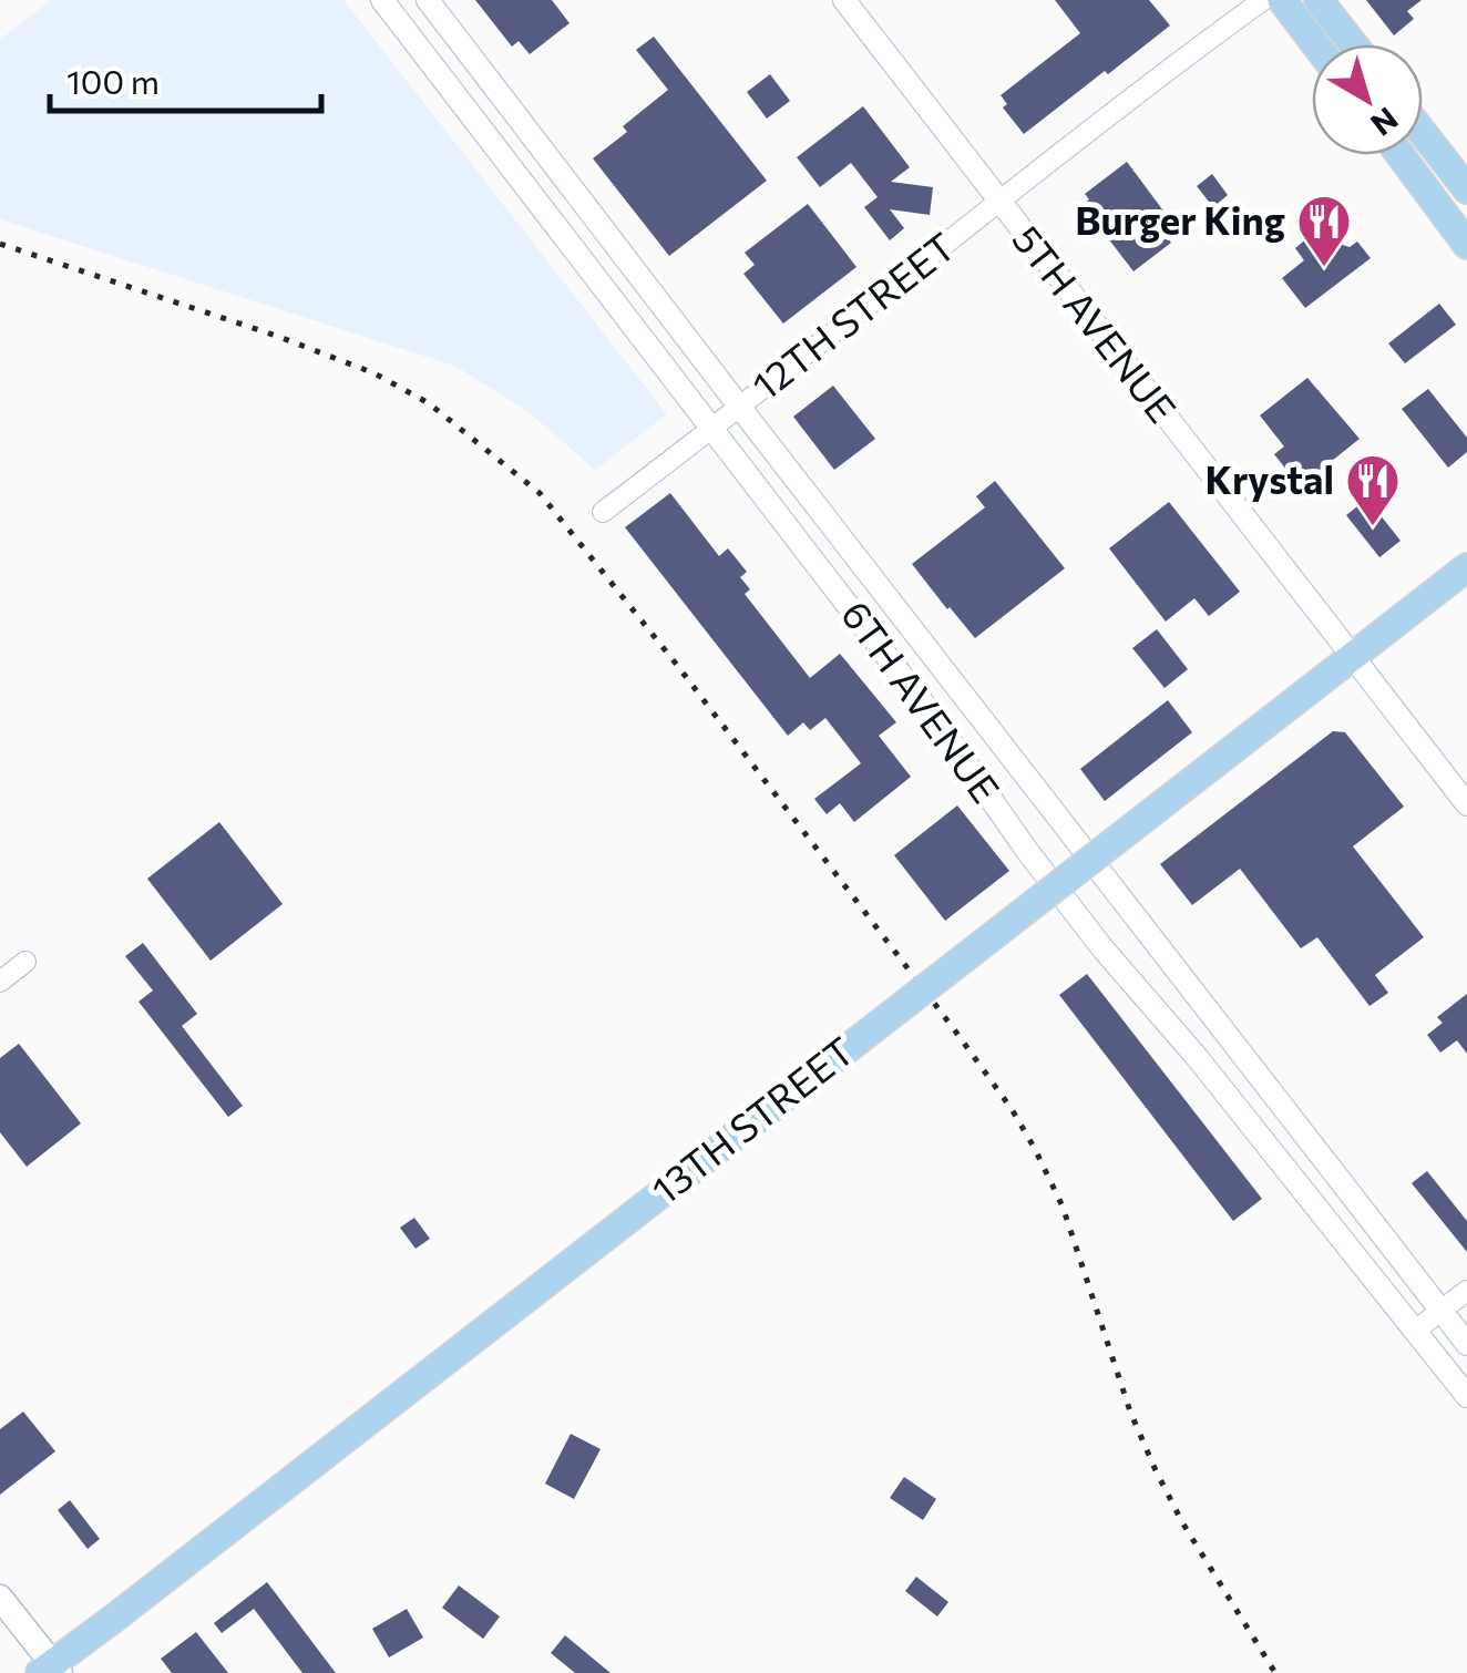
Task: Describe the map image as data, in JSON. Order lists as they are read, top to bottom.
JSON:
{
  "streets": {
    "main road": ["13TH STREET"],
    "street": ["12TH STREET", "5TH AVENUE", "6TH AVENUE"]
  },
  "crossings": [
    ["12TH STREET", "5TH AVENUE"],
    ["12TH STREET", "6TH AVENUE"],
    ["5TH AVENUE", "13TH STREET"]
  ],
  "places": {
    "restaurant": ["Burger King", "Krystal"]
  },
  "scale_bar": "100 m",
  "north": "bottom right"
}
